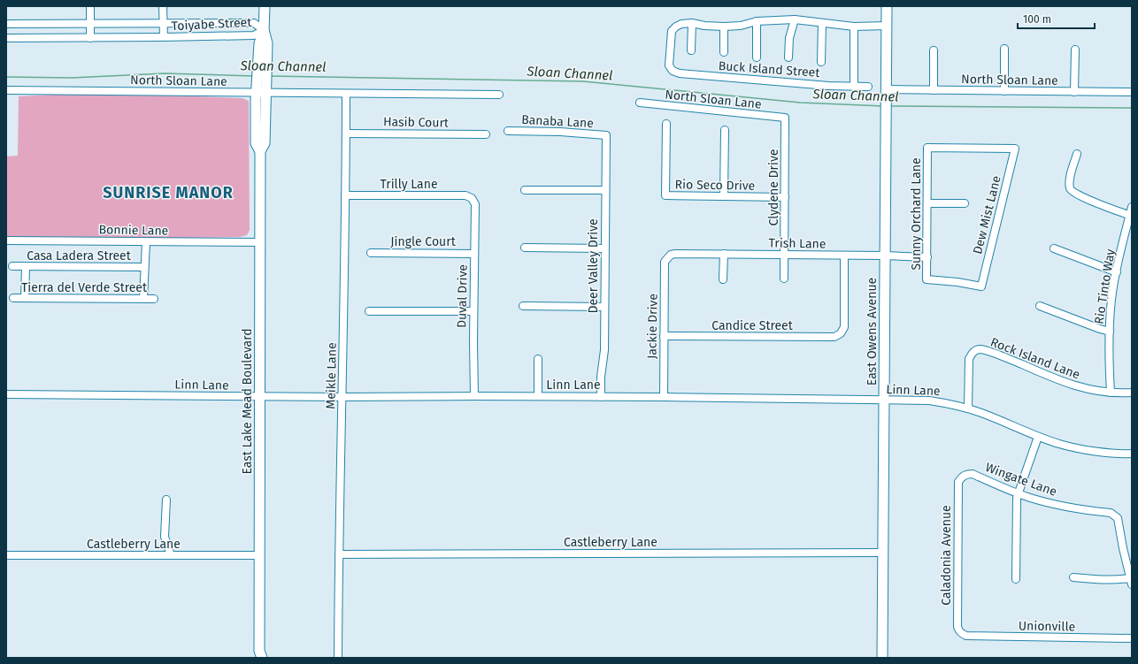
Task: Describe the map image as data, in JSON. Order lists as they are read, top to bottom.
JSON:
{
  "streets": {
    "main road": ["East Owens Avenue", "East Lake Mead Boulevard"],
    "street": [
      "Toiyabe Street",
      "Buck Island Street",
      "North Sloan Lane",
      "Banaba Lane",
      "Hasib Court",
      "Trilly Lane",
      "Rio Seco Drive",
      "Clydene Drive",
      "Sunny Orchard Lane",
      "Dew Mist Lane",
      "Bonnie Lane",
      "Jingle Court",
      "Trish Lane",
      "Casa Ladera Street",
      "Deer Valley Drive",
      "Rio Tinto Way",
      "Tierra del Verde Street",
      "Duval Drive",
      "Candice Street",
      "Jackie Drive",
      "Rock Island Lane",
      "Meikle Lane",
      "Linn Lane",
      "Wingate Lane",
      "Castleberry Lane",
      "Caladonia Avenue",
      "Unionville"
    ]
  },
  "crossings": [
    ["Toiyabe Street", "East Lake Mead Boulevard"],
    ["North Sloan Lane", "Clydene Drive"],
    ["North Sloan Lane", "East Owens Avenue"],
    ["North Sloan Lane", "Meikle Lane"],
    ["North Sloan Lane", "East Lake Mead Boulevard"],
    ["Banaba Lane", "Deer Valley Drive"],
    ["Hasib Court", "Meikle Lane"],
    ["Trilly Lane", "Duval Drive"],
    ["Trilly Lane", "Meikle Lane"],
    ["Rio Seco Drive", "Clydene Drive"],
    ["Clydene Drive", "Trish Lane"],
    ["Sunny Orchard Lane", "Dew Mist Lane"],
    ["Sunny Orchard Lane", "Trish Lane"],
    ["Bonnie Lane", "East Lake Mead Boulevard"],
    ["Jingle Court", "Duval Drive"],
    ["Trish Lane", "Candice Street"],
    ["Trish Lane", "Jackie Drive"],
    ["Trish Lane", "East Owens Avenue"],
    ["Deer Valley Drive", "Linn Lane"],
    ["Rio Tinto Way", "Rock Island Lane"],
    ["Duval Drive", "Linn Lane"],
    ["Candice Street", "Jackie Drive"],
    ["Jackie Drive", "Linn Lane"],
    ["East Owens Avenue", "Linn Lane"],
    ["East Owens Avenue", "Castleberry Lane"],
    ["Rock Island Lane", "Linn Lane"],
    ["Meikle Lane", "Linn Lane"],
    ["Meikle Lane", "Castleberry Lane"],
    ["Linn Lane", "East Lake Mead Boulevard"],
    ["East Lake Mead Boulevard", "Castleberry Lane"],
    ["Wingate Lane", "Caladonia Avenue"],
    ["Caladonia Avenue", "Unionville"]
  ],
  "districts": ["SUNRISE MANOR"],
  "water": ["Sloan Channel"],
  "scale_bar": "100 m"
}
